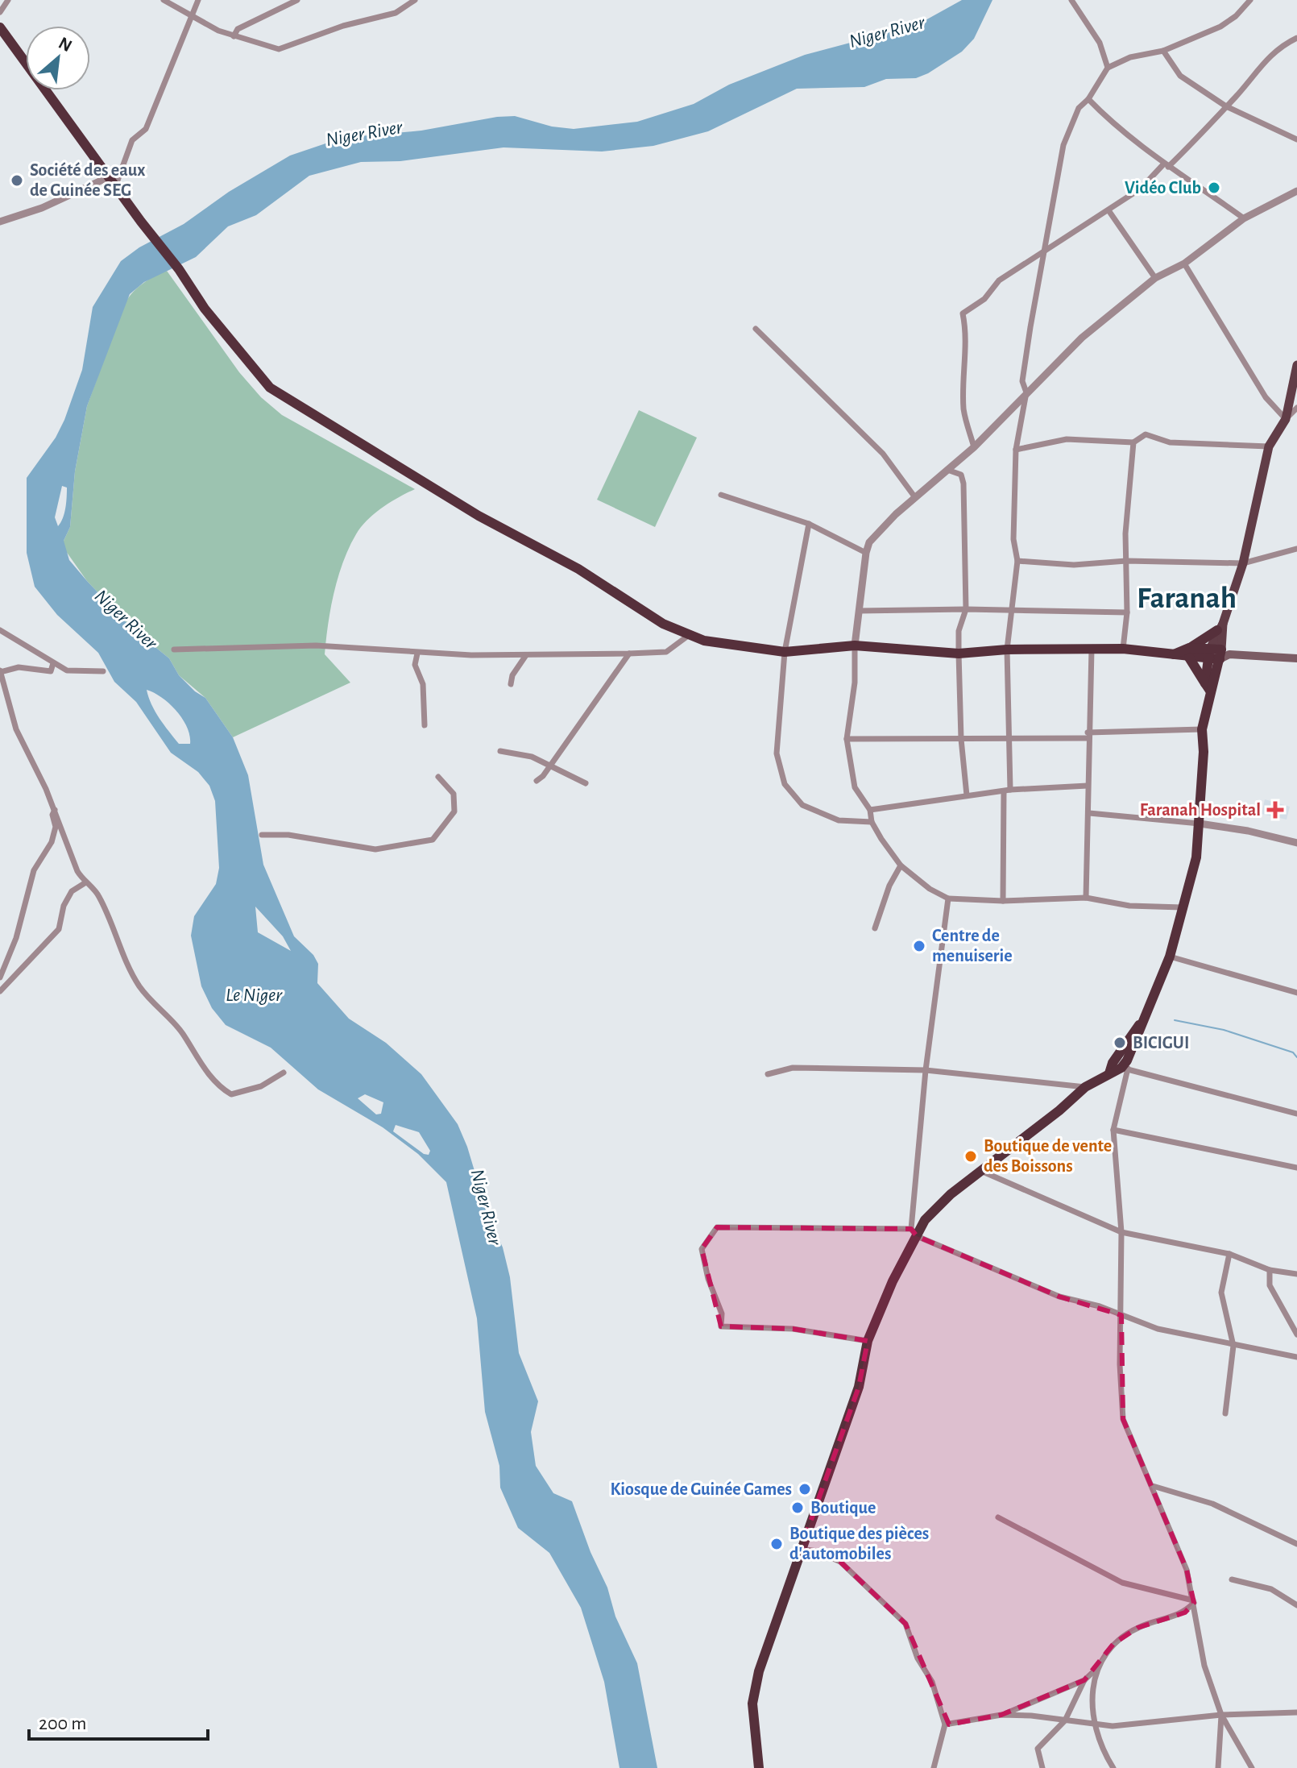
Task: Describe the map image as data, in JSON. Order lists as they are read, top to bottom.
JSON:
{
  "districts": ["Faranah"],
  "water": ["Niger River", "Le Niger"],
  "places": {
    "other": [
      "Société des eaux de Guinée SEG",
      "Vidéo Club",
      "Centre de menuiserie",
      "BICIGUI",
      "Boutique de vente des Boissons",
      "Kiosque de Guinée Games",
      "Boutique",
      "Boutique des pièces d'automobiles"
    ],
    "health": ["Faranah Hospital"]
  },
  "scale_bar": "200 m",
  "north": "top right"
}
